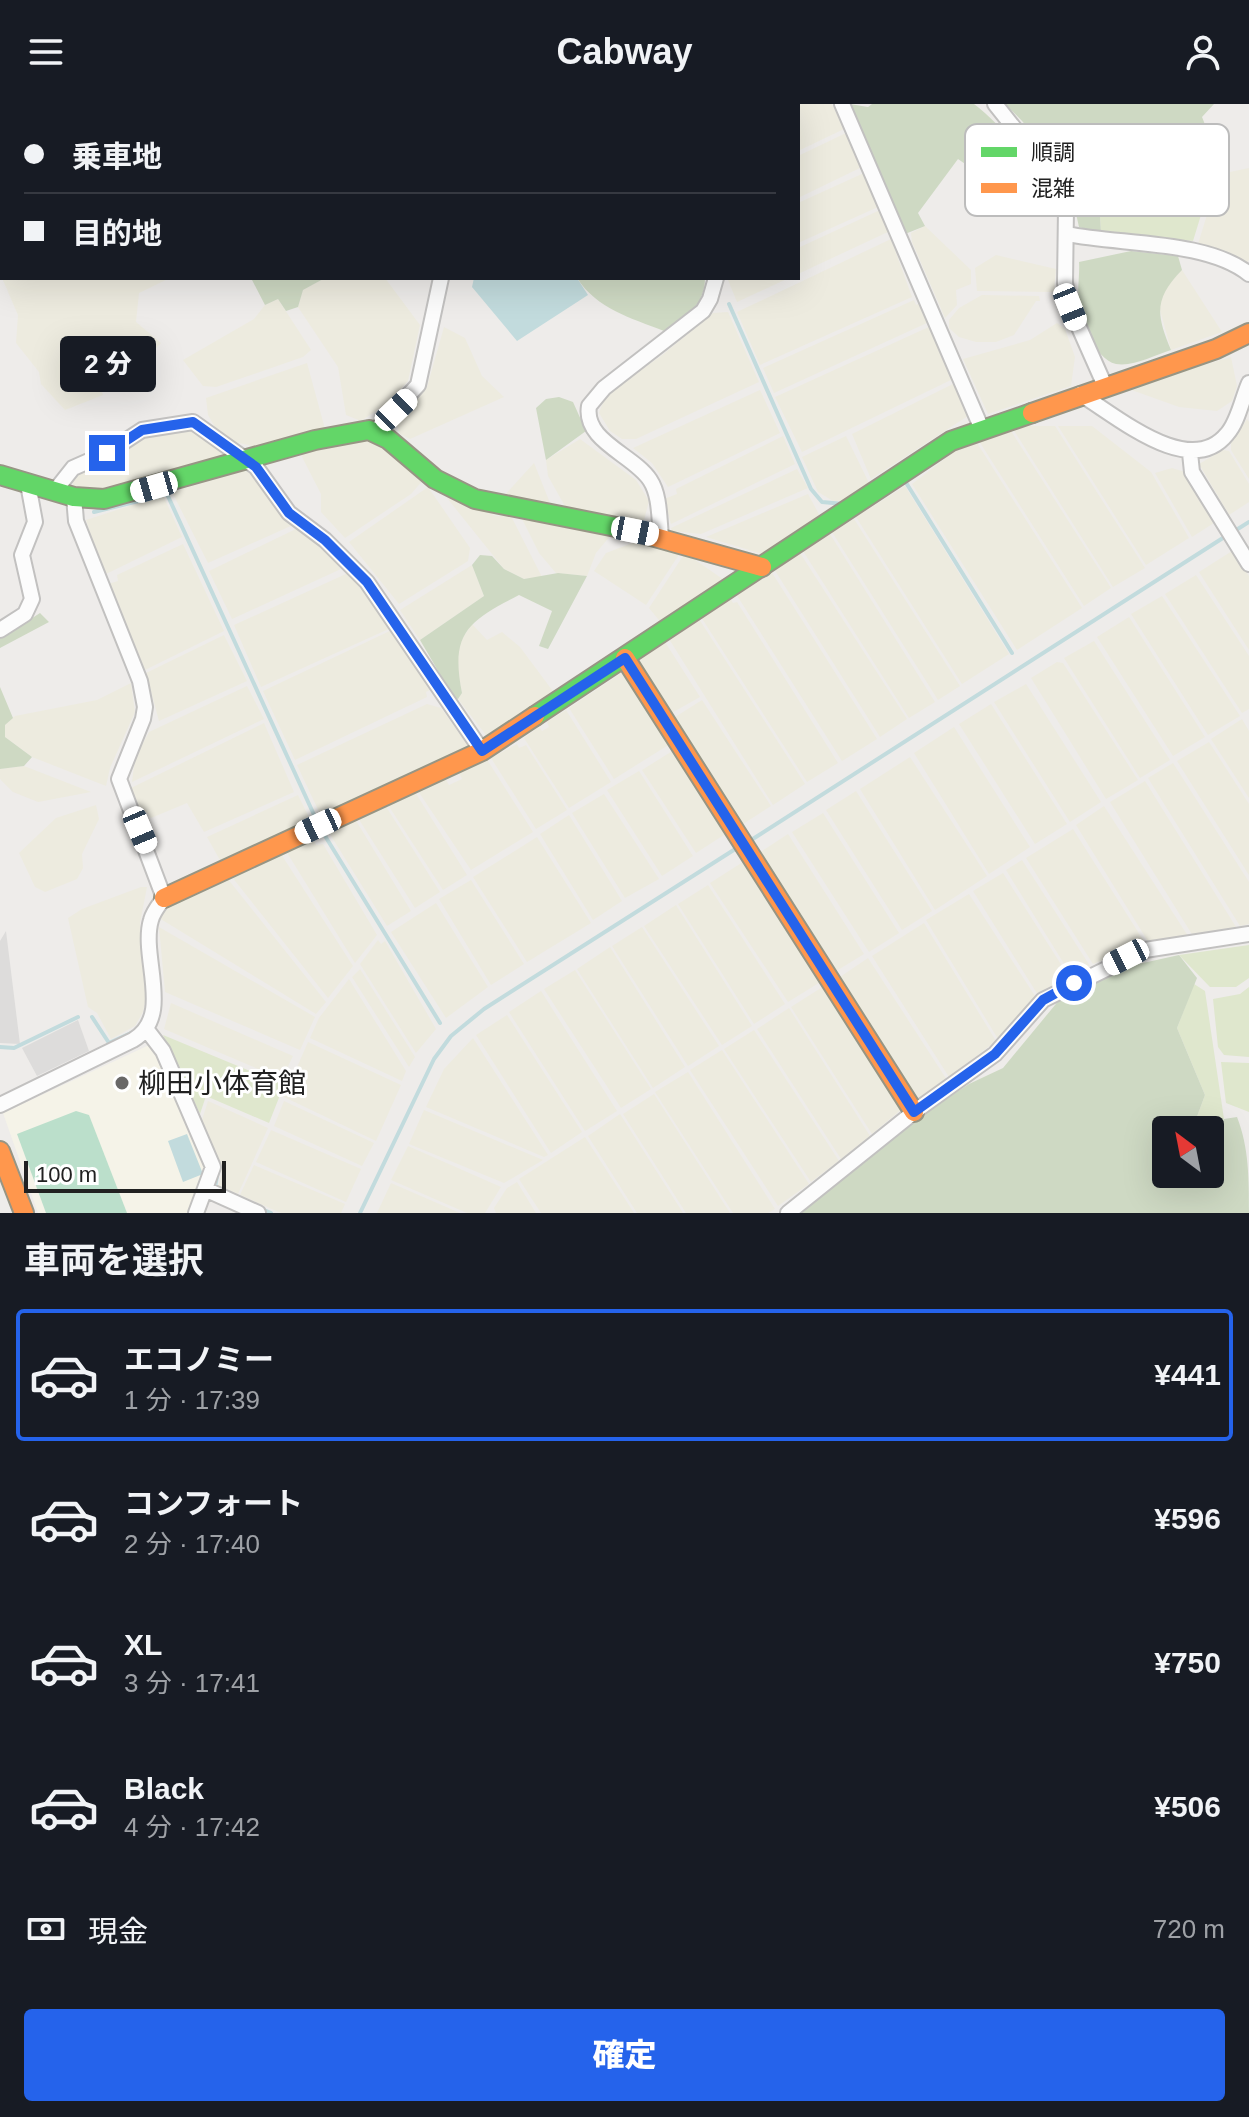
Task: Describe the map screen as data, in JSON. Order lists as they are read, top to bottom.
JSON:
{
  "places": ["柳田小体育館"],
  "legend": ["順調", "混雑"],
  "scale_bar": "100 m",
  "north": "top left",
  "page": {
    "header": "Cabway",
    "banner": ["乗車地", "目的地"],
    "bubble": "2 分",
    "scale": "100 m",
    "heading": "車両を選択",
    "list": [
      {
        "name": "エコノミー",
        "note": "1 分 · 17:39",
        "value": "¥441"
      },
      {
        "name": "コンフォート",
        "note": "2 分 · 17:40",
        "value": "¥596"
      },
      {
        "name": "XL",
        "note": "3 分 · 17:41",
        "value": "¥750"
      },
      {
        "name": "Black",
        "note": "4 分 · 17:42",
        "value": "¥506"
      }
    ],
    "pay": ["現金", "720 m"],
    "buttons": "確定"
  }
}
